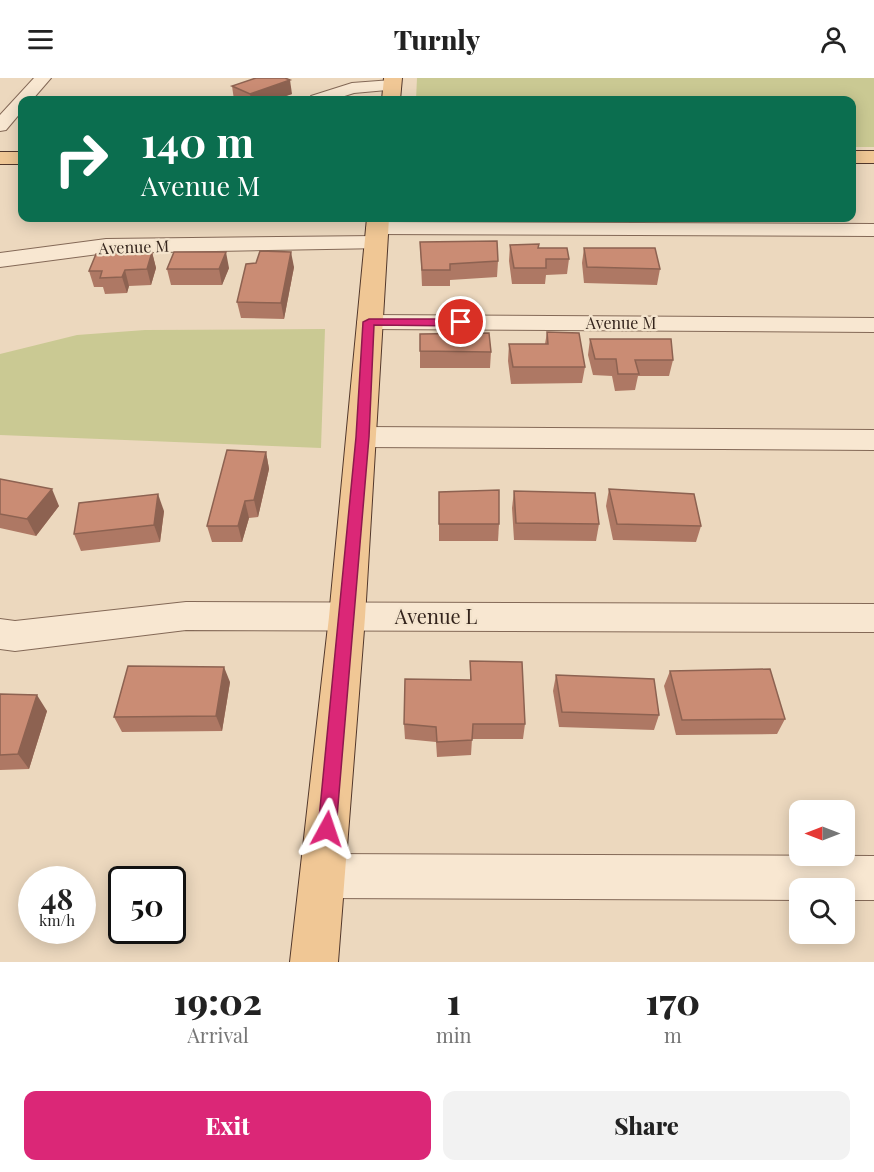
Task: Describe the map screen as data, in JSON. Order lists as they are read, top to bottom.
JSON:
{
  "streets": {
    "street": ["Avenue M", "Avenue L"]
  },
  "north": "left",
  "page": {
    "header": "Turnly",
    "turn": ["140 m", "Avenue M"],
    "speed": "48 km/h",
    "limit": "50",
    "eta": [
      "19:02",
      "Arrival",
      "1",
      "min",
      "170",
      "m"
    ],
    "buttons": ["Exit", "Share"]
  }
}
